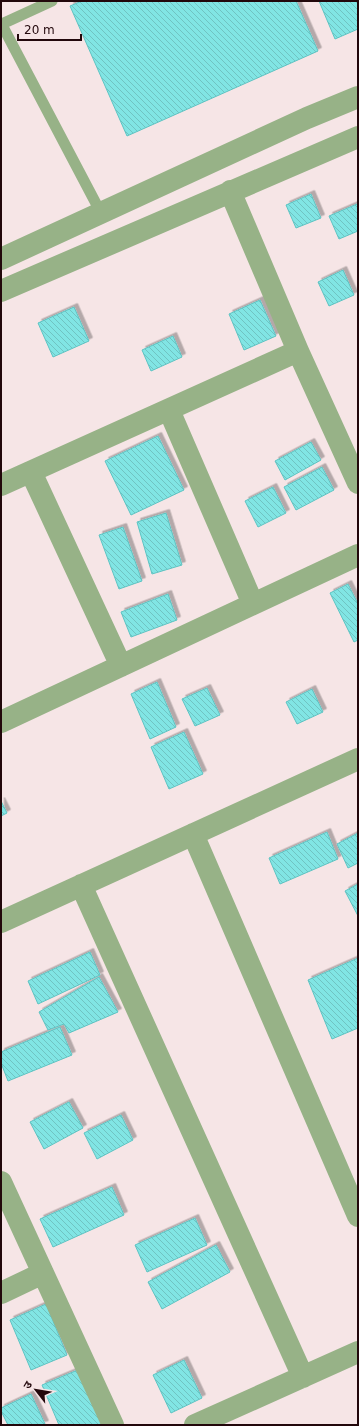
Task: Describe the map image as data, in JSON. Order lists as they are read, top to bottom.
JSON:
{
  "scale_bar": "20 m",
  "north": "top left"
}
